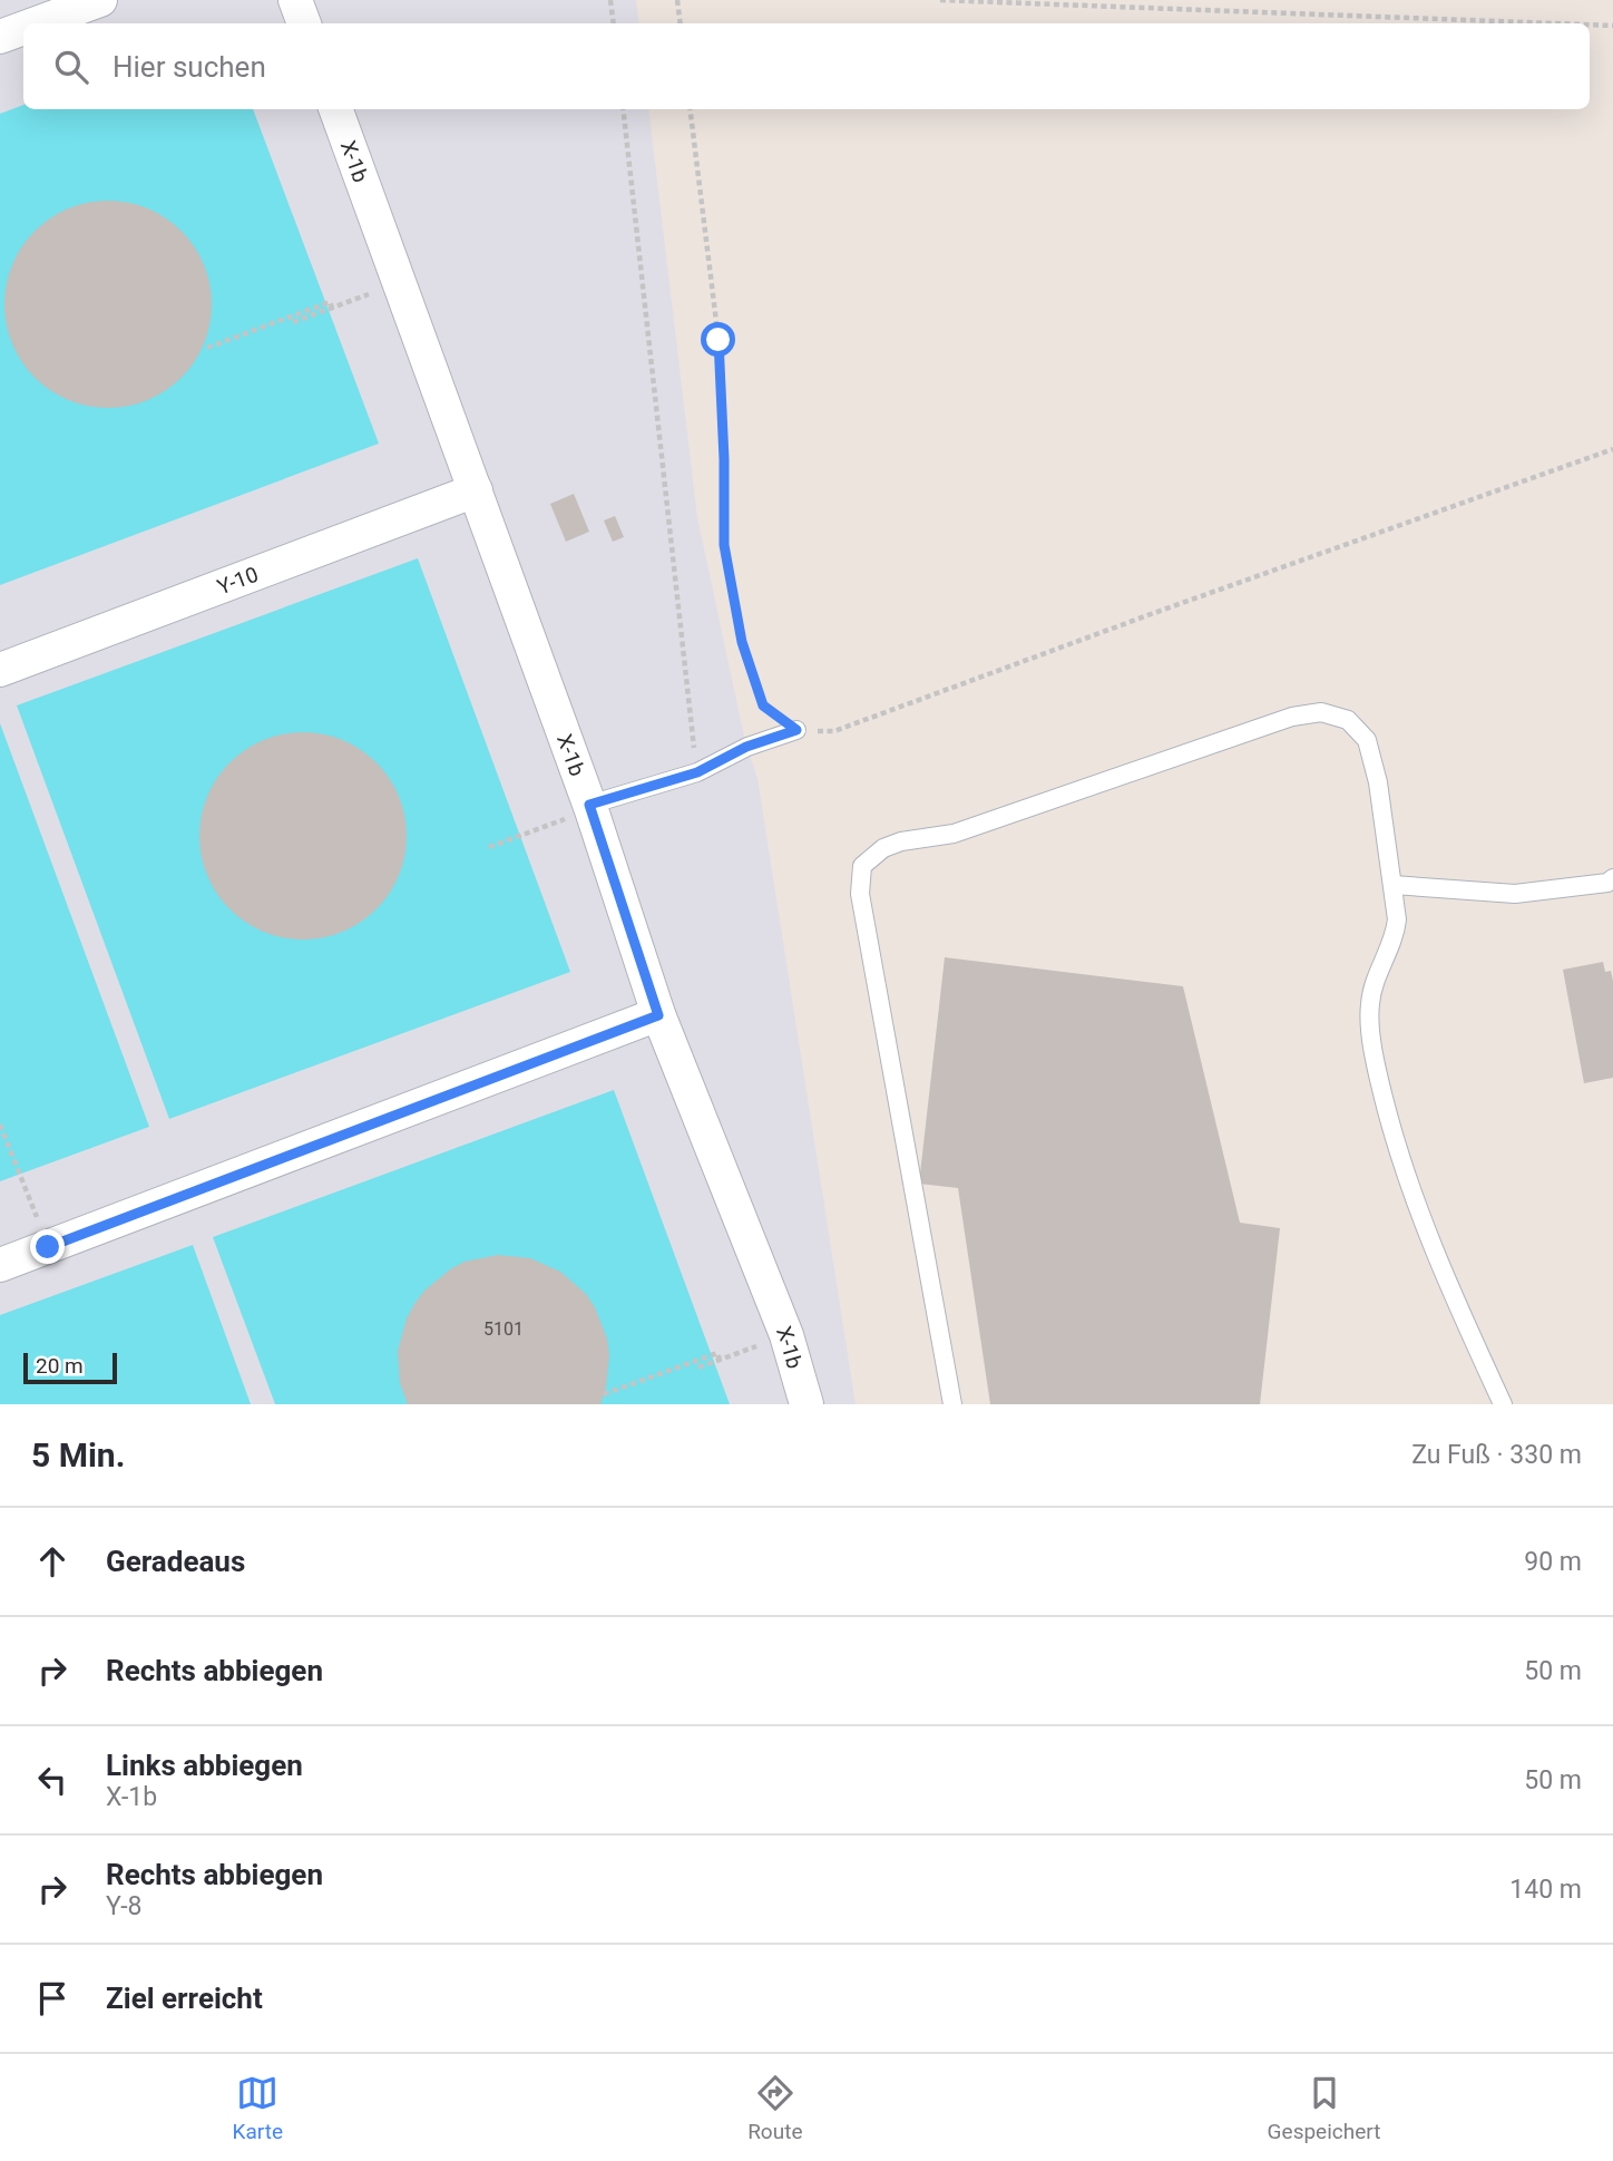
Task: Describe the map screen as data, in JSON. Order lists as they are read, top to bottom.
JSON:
{
  "streets": {
    "street": ["X-1b", "Y-10"]
  },
  "crossings": [
    ["X-1b", "Y-10"]
  ],
  "house_numbers": ["5101"],
  "scale_bar": "20 m",
  "page": {
    "search": "Hier suchen",
    "scale": "20 m",
    "heading": ["5 Min.", "Zu Fuß · 330 m"],
    "list": [
      ["Geradeaus", "90 m"],
      ["Rechts abbiegen", "50 m"],
      ["Links abbiegen", "X-1b", "50 m"],
      ["Rechts abbiegen", "Y-8", "140 m"],
      "Ziel erreicht"
    ],
    "nav": ["Karte", "Route", "Gespeichert"]
  }
}
